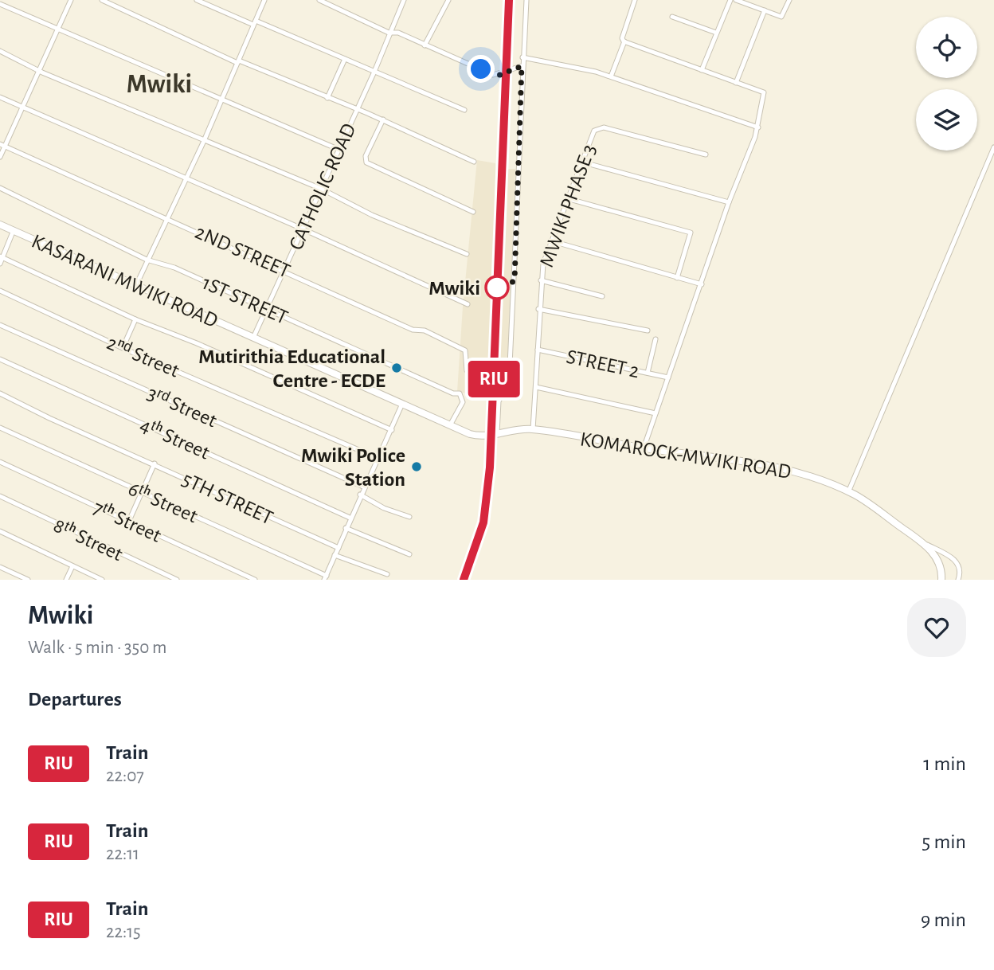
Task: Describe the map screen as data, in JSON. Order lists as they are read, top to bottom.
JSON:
{
  "streets": {
    "main road": ["KASARANI MWIKI ROAD", "KOMAROCK-MWIKI ROAD"],
    "street": [
      "CATHOLIC ROAD",
      "MWIKI PHASE 3",
      "2ND STREET",
      "1ST STREET",
      "2ⁿᵈ Street",
      "STREET 2",
      "3ʳᵈ Street",
      "4ᵗʰ Street",
      "5TH STREET",
      "6ᵗʰ Street",
      "7ᵗʰ Street",
      "8ᵗʰ Street"
    ]
  },
  "crossings": [
    ["CATHOLIC ROAD", "2ND STREET"],
    ["CATHOLIC ROAD", "KASARANI MWIKI ROAD"],
    ["CATHOLIC ROAD", "1ST STREET"],
    ["MWIKI PHASE 3", "STREET 2"],
    ["MWIKI PHASE 3", "KOMAROCK-MWIKI ROAD"],
    ["KASARANI MWIKI ROAD", "1ST STREET"],
    ["KASARANI MWIKI ROAD", "KOMAROCK-MWIKI ROAD"]
  ],
  "districts": ["Mwiki"],
  "places": ["Mwiki", "Mutirithia Educational Centre - ECDE", "Mwiki Police Station"],
  "page": {
    "on_map": "RIU",
    "heading": [
      ["Mwiki", "Walk · 5 min · 350 m"],
      "Departures"
    ],
    "list": [
      {
        "mark": "RIU",
        "name": "Train",
        "note": "22:07",
        "value": "1 min"
      },
      {
        "mark": "RIU",
        "name": "Train",
        "note": "22:11",
        "value": "5 min"
      },
      {
        "mark": "RIU",
        "name": "Train",
        "note": "22:15",
        "value": "9 min"
      }
    ]
  }
}
